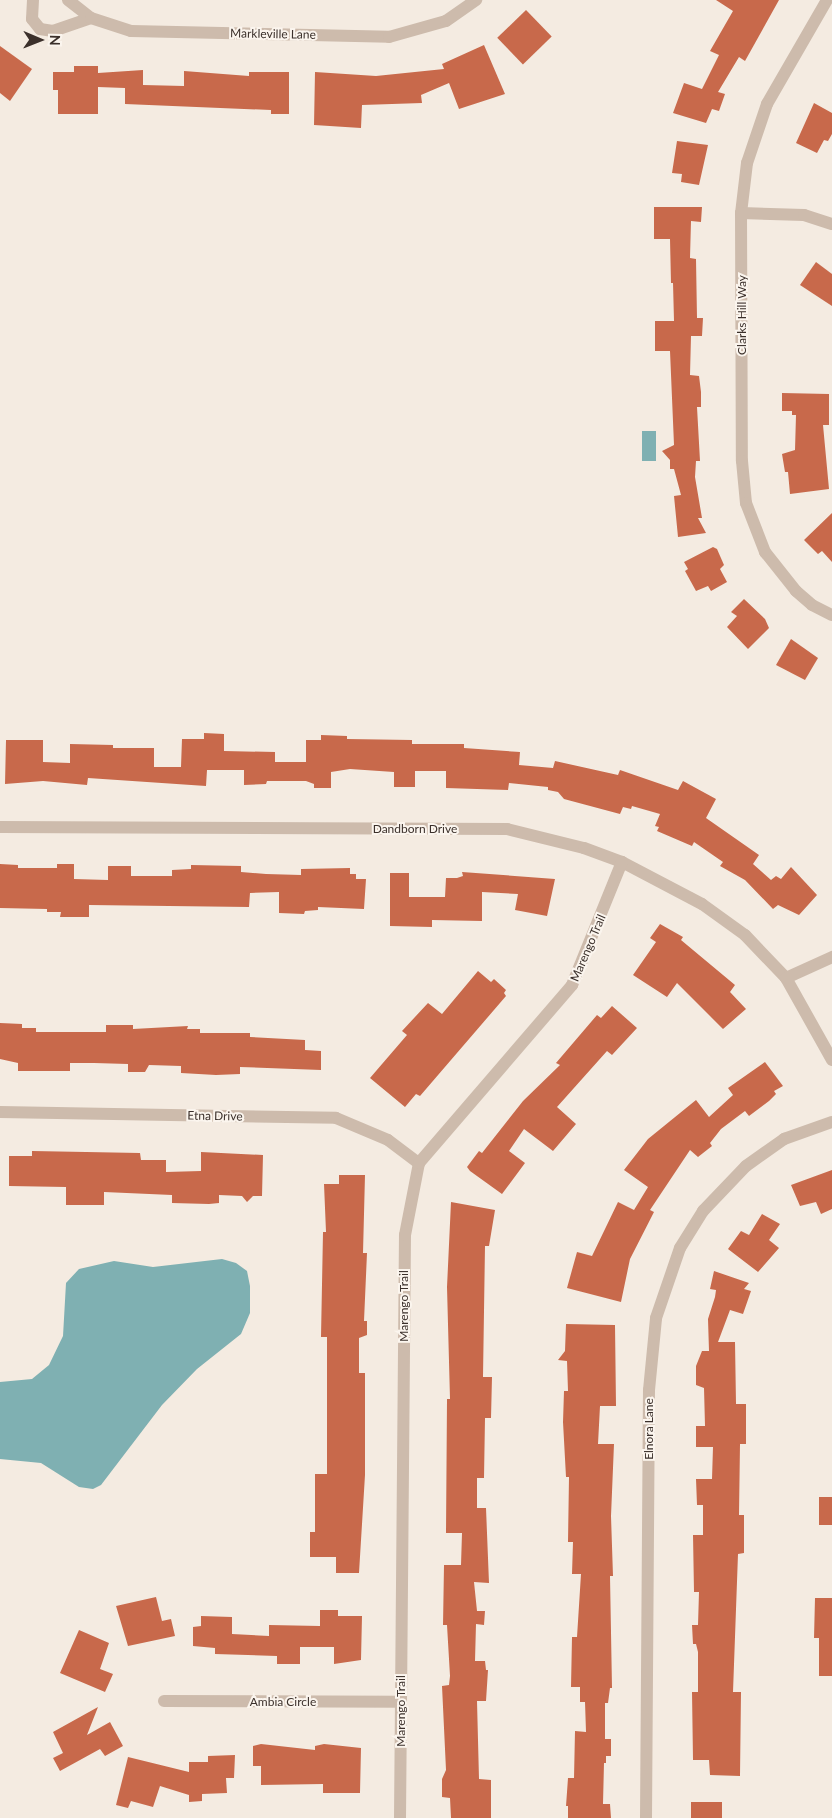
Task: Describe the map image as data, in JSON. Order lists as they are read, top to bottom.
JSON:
{
  "streets": {
    "street": [
      "Markleville Lane",
      "Clarks Hill Way",
      "Dandborn Drive",
      "Marengo Trail",
      "Etna Drive",
      "Elnora Lane",
      "Ambia Circle"
    ]
  },
  "crossings": [
    ["Dandborn Drive", "Marengo Trail"],
    ["Marengo Trail", "Etna Drive"],
    ["Marengo Trail", "Ambia Circle"]
  ],
  "north": "right"
}
